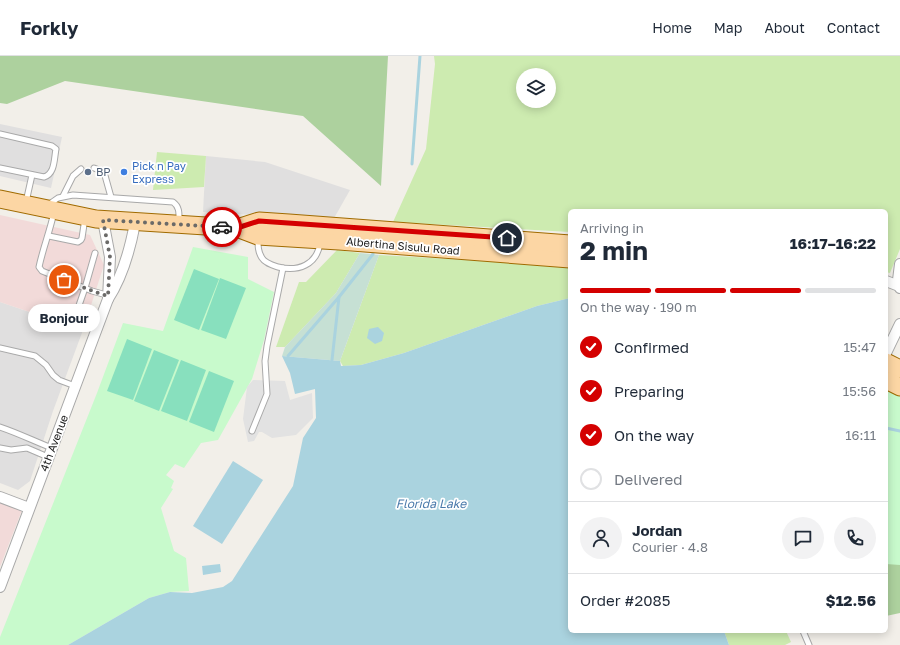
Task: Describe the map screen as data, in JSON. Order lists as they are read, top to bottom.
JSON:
{
  "streets": {
    "main road": ["Albertina Sisulu Road"],
    "street": ["4th Avenue"]
  },
  "crossings": [
    ["Albertina Sisulu Road", "4th Avenue"]
  ],
  "water": ["Florida Lake"],
  "places": ["BP", "Pick n Pay Express", "Bonjour"],
  "page": {
    "header": "Forkly",
    "nav": [
      "Home",
      "Map",
      "About",
      "Contact"
    ],
    "heading": ["2 min", "Arriving in", "16:17–16:22"],
    "panel": [
      "Jordan",
      "Courier · 4.8",
      "Order #2085",
      "$12.56"
    ],
    "bar": "On the way · 190 m",
    "bubble": "Bonjour",
    "list": [
      ["Confirmed", "15:47"],
      ["Preparing", "15:56"],
      ["On the way", "16:11"],
      "Delivered"
    ]
  }
}
